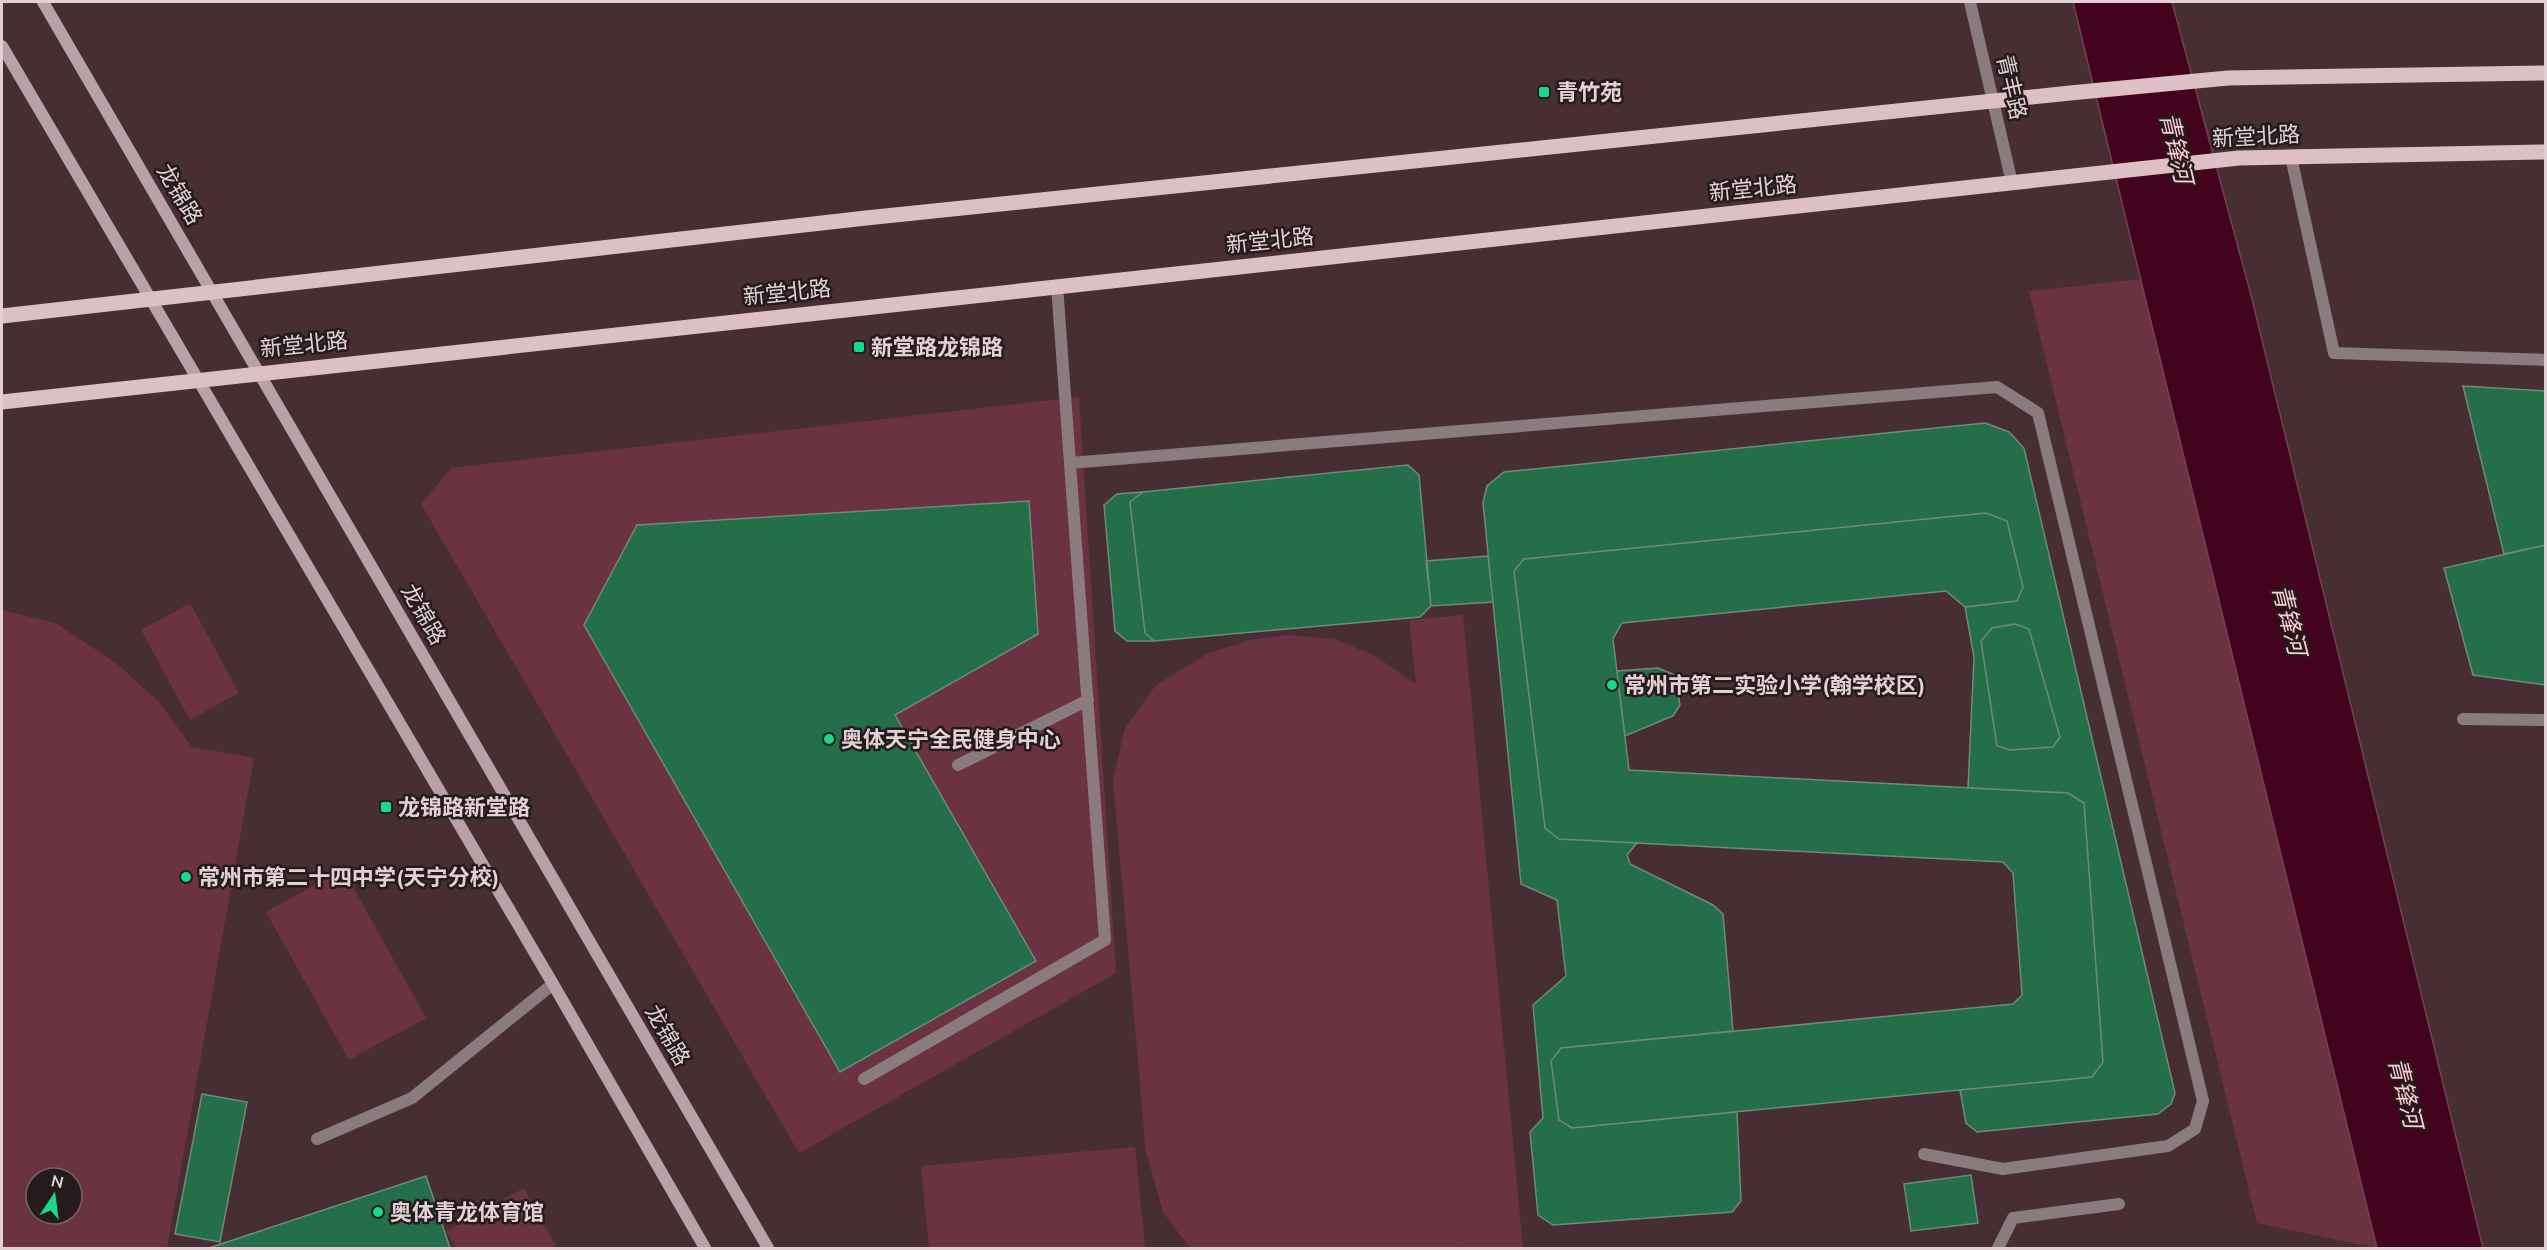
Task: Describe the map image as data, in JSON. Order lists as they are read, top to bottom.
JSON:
{
  "streets": {
    "main road": ["新堂北路", "龙锦路"],
    "street": ["青丰路"]
  },
  "crossings": [
    ["青丰路", "新堂北路"],
    ["新堂北路", "龙锦路"]
  ],
  "water": ["青锋河"],
  "places": {
    "transit": ["青竹苑", "新堂路龙锦路", "龙锦路新堂路"],
    "other": [
      "常州市第二实验小学(翰学校区)",
      "奥体天宁全民健身中心",
      "常州市第二十四中学(天宁分校)",
      "奥体青龙体育馆"
    ]
  },
  "north": "top"
}
